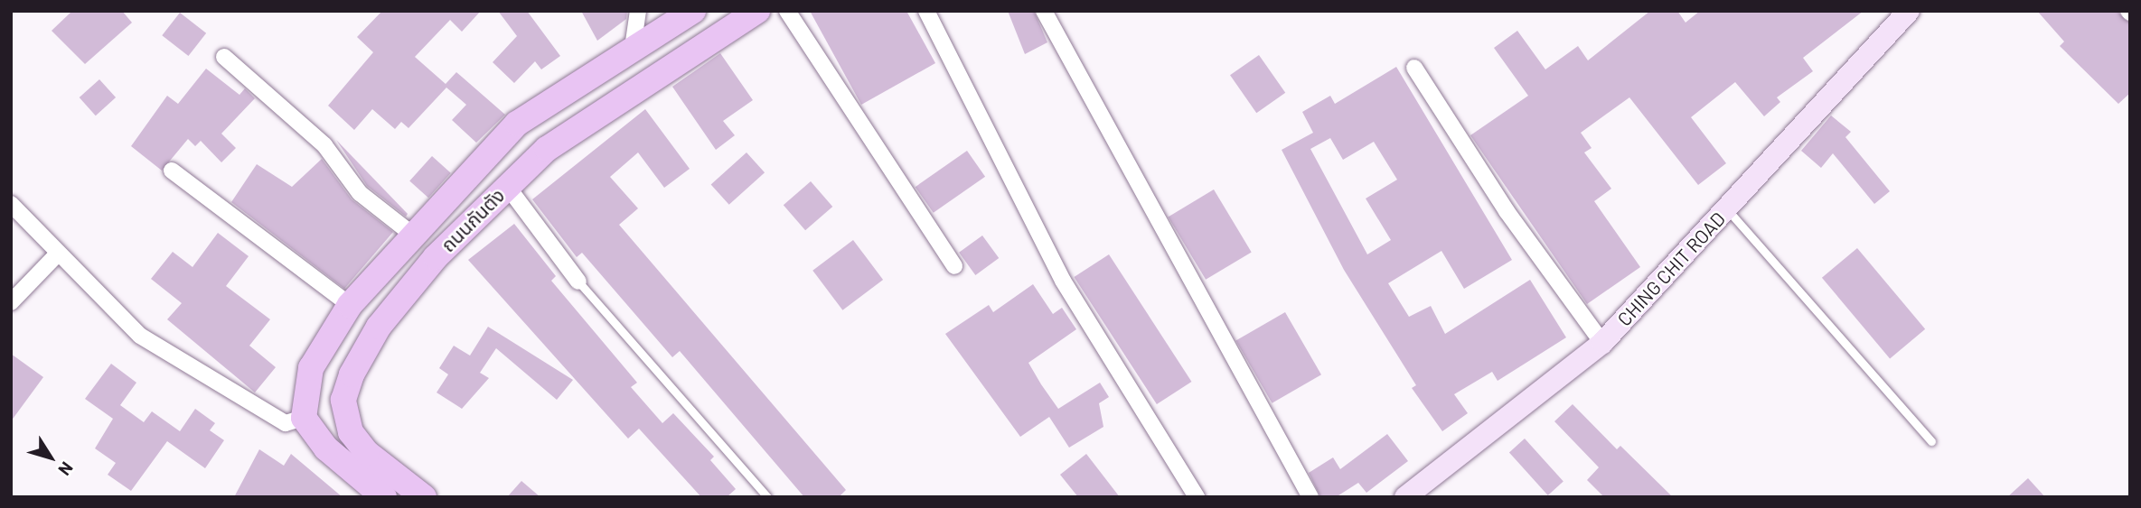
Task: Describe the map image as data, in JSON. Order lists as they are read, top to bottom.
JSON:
{
  "streets": {
    "main road": ["ถนนกันตัง"],
    "street": ["CHING CHIT ROAD"]
  },
  "north": "bottom right"
}
